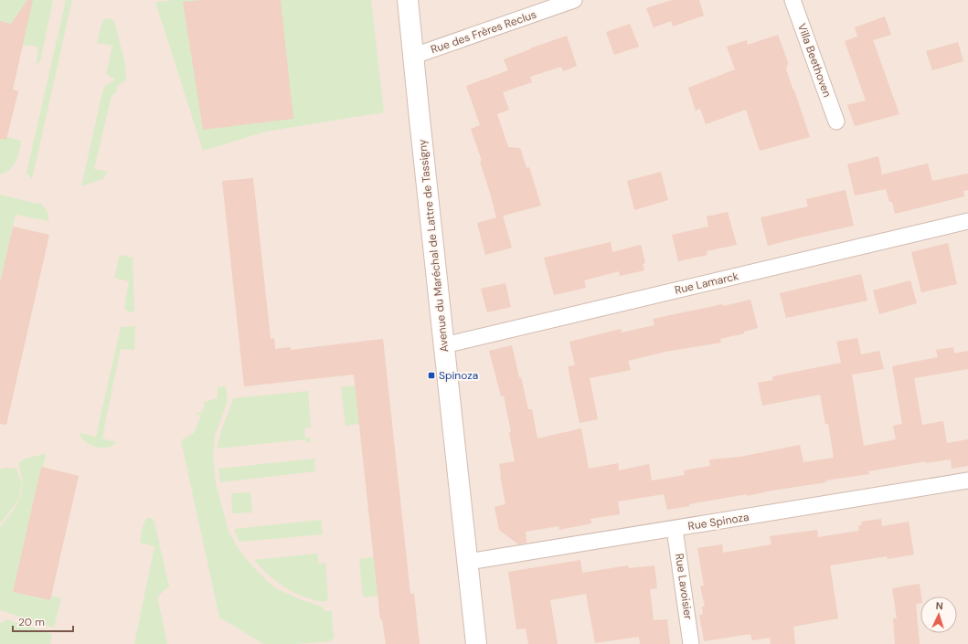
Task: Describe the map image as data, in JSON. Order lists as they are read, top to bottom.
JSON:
{
  "streets": {
    "street": [
      "Rue des Frères Reclus",
      "Villa Beethoven",
      "Avenue du Maréchal de Lattre de Tassigny",
      "Rue Lamarck",
      "Rue Spinoza",
      "Rue Lavoisier"
    ]
  },
  "crossings": [
    ["Rue des Frères Reclus", "Avenue du Maréchal de Lattre de Tassigny"],
    ["Avenue du Maréchal de Lattre de Tassigny", "Rue Lamarck"],
    ["Avenue du Maréchal de Lattre de Tassigny", "Rue Spinoza"],
    ["Rue Spinoza", "Rue Lavoisier"]
  ],
  "places": {
    "transit": ["Spinoza"]
  },
  "scale_bar": "20 m",
  "north": "top"
}
